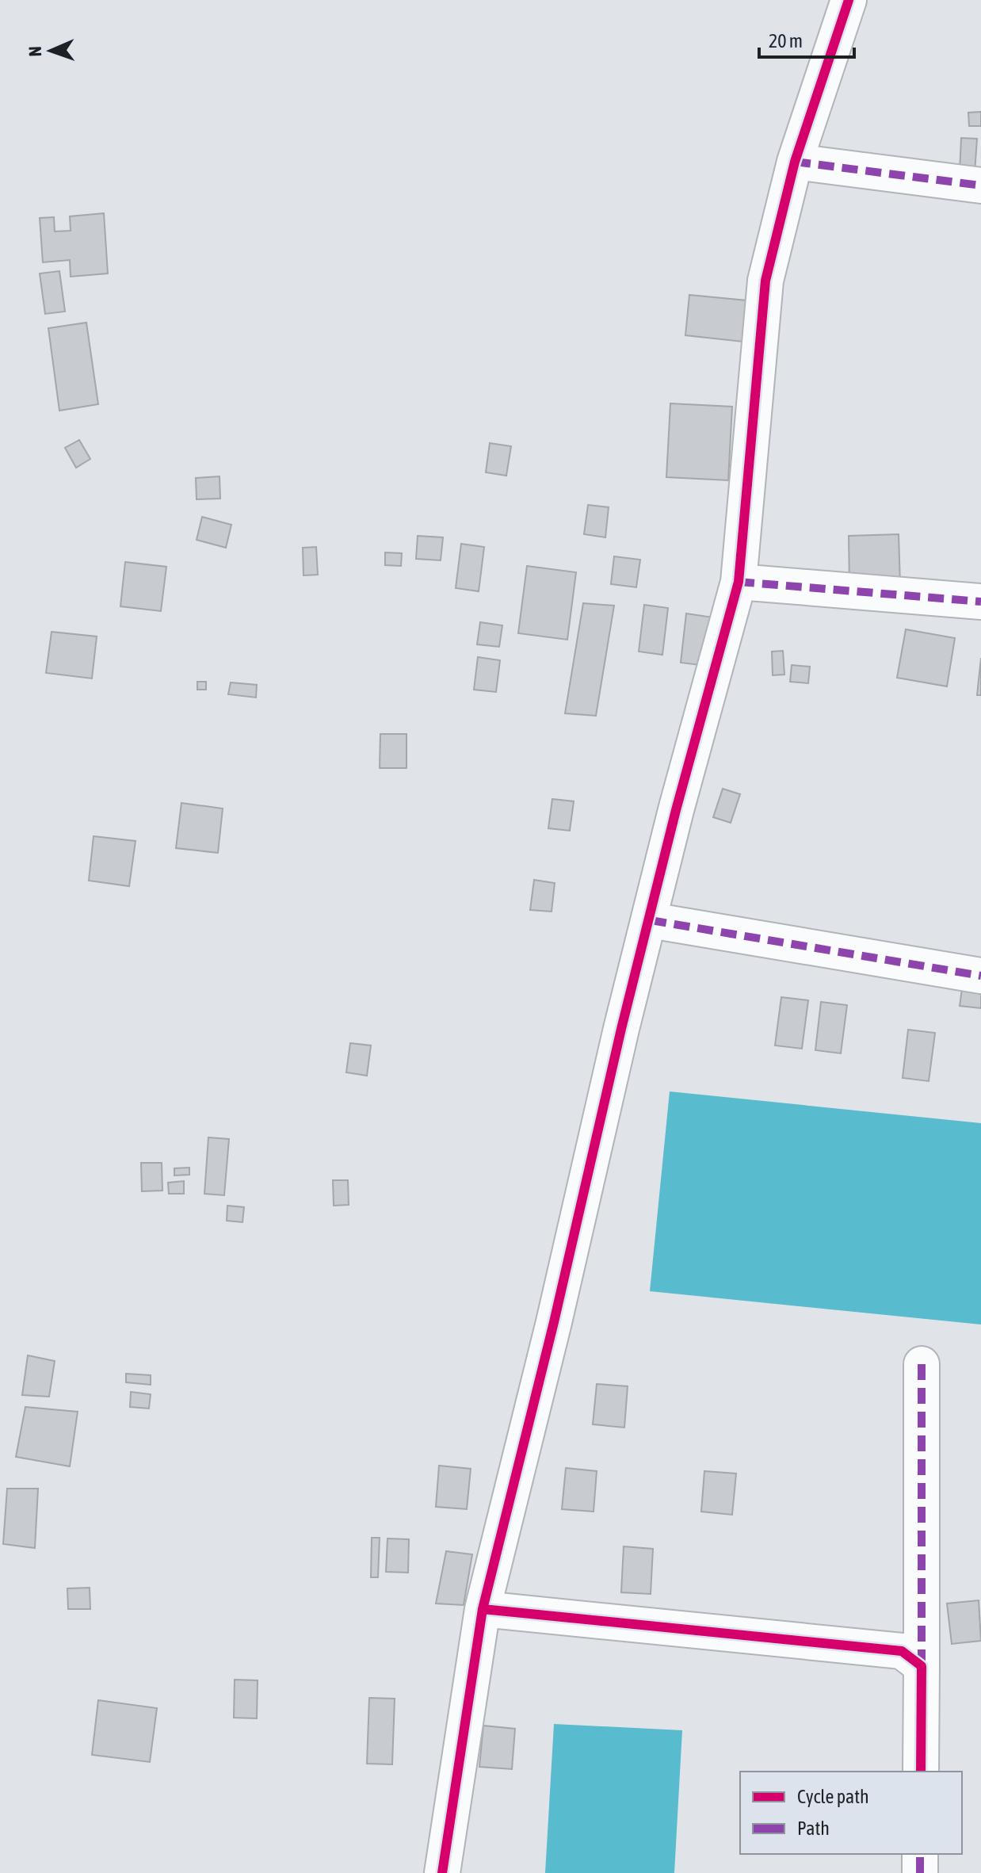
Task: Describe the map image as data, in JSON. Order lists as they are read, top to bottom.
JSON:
{
  "legend": ["Cycle path", "Path"],
  "scale_bar": "20 m",
  "north": "left"
}
